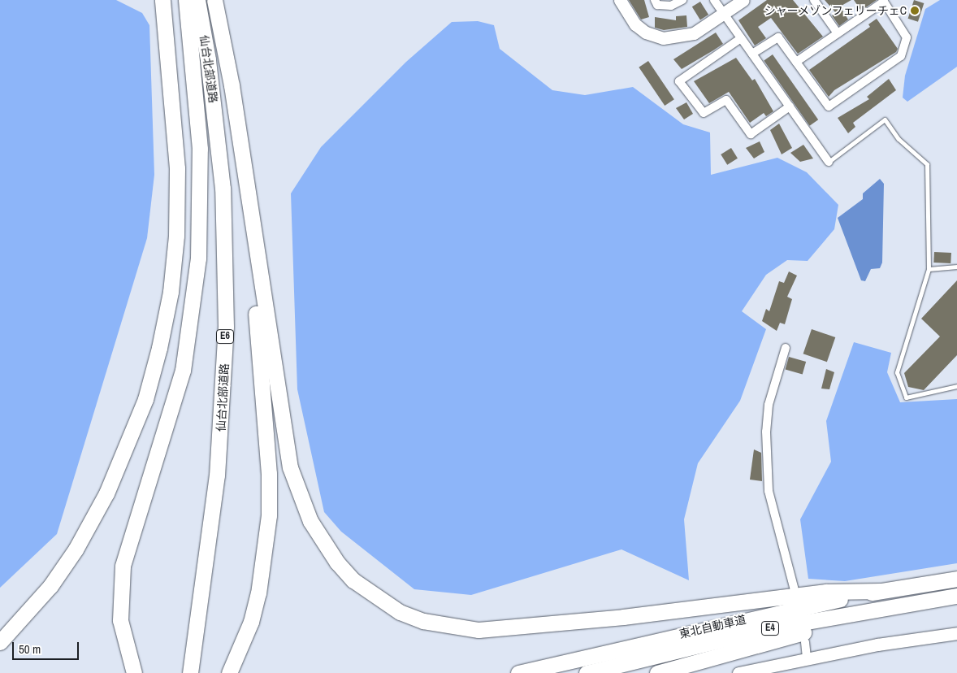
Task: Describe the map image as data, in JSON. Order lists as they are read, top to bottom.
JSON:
{
  "streets": {
    "highway": [
      "仙台北部道路",
      "E6",
      "東北自動車道",
      "E4"
    ]
  },
  "places": ["シャーメゾンフェリーチェC"],
  "scale_bar": "50 m"
}
